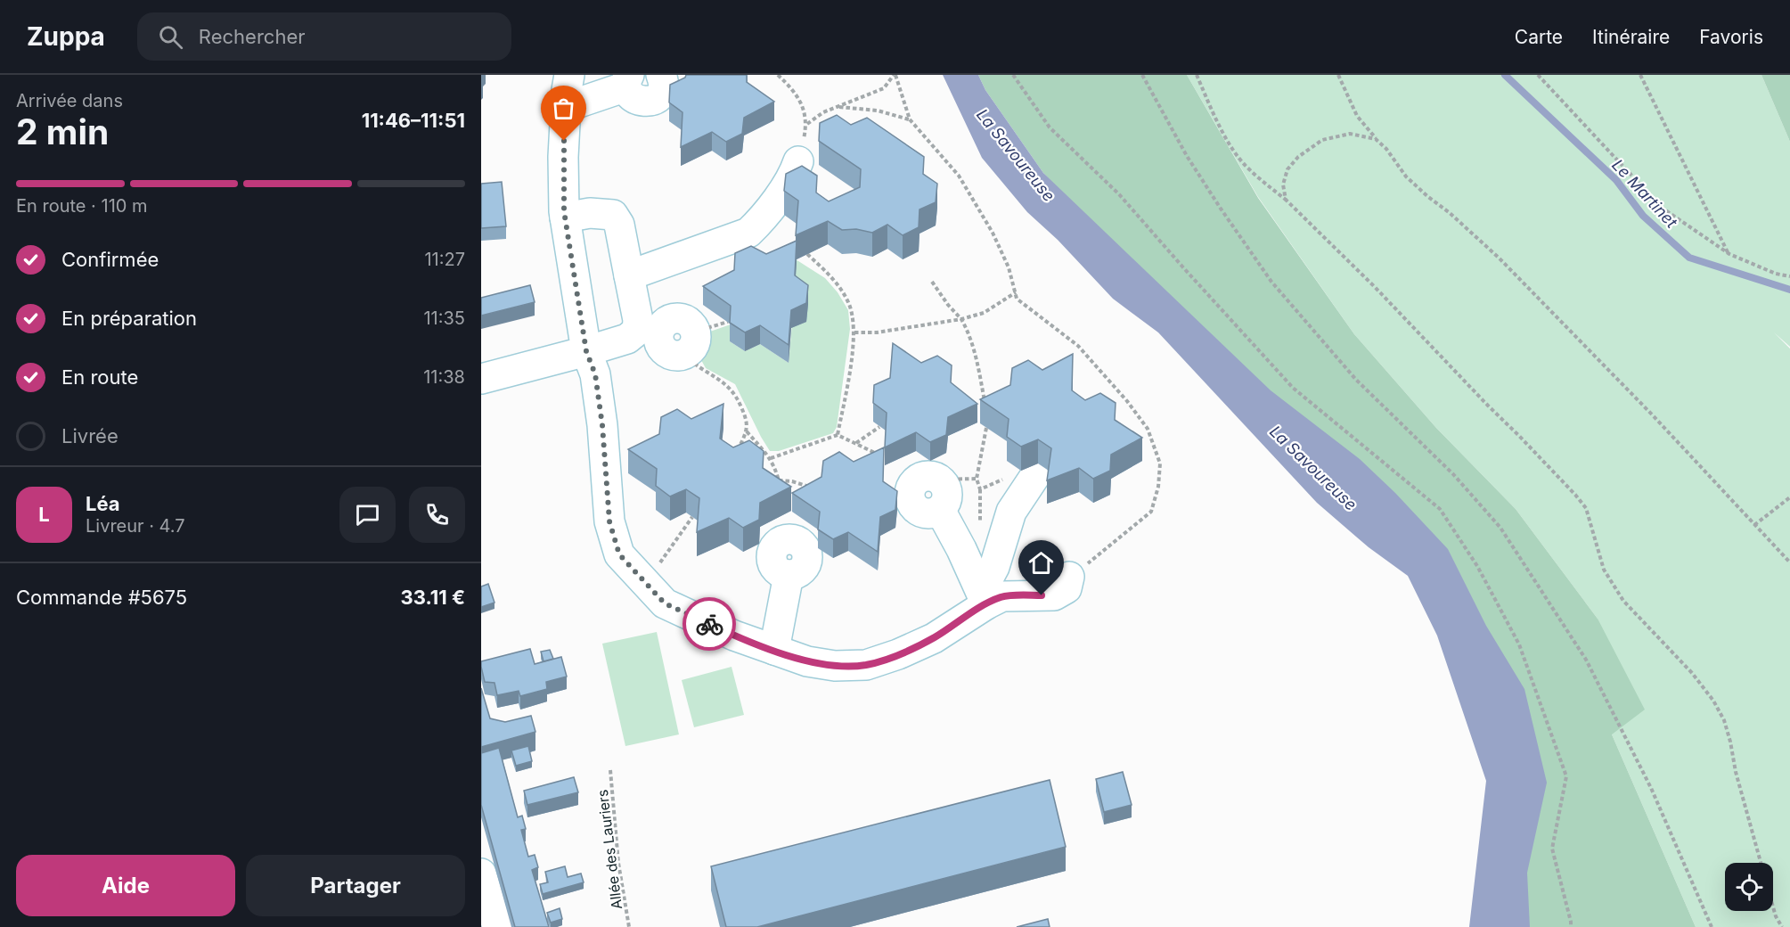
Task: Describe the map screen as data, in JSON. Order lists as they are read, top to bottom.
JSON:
{
  "streets": {
    "path": ["Allée des Lauriers"]
  },
  "water": ["La Savoureuse", "Le Martinet"],
  "page": {
    "header": "Zuppa",
    "search": "Rechercher",
    "nav": ["Carte", "Itinéraire", "Favoris"],
    "heading": ["2 min", "Arrivée dans", "11:46–11:51"],
    "panel": [
      "Léa",
      "Livreur · 4.7",
      "Commande #5675",
      "33.11 €"
    ],
    "bar": "En route · 110 m",
    "list": [
      ["Confirmée", "11:27"],
      ["En préparation", "11:35"],
      ["En route", "11:38"],
      "Livrée"
    ],
    "round": "L",
    "buttons": ["Aide", "Partager"]
  }
}
